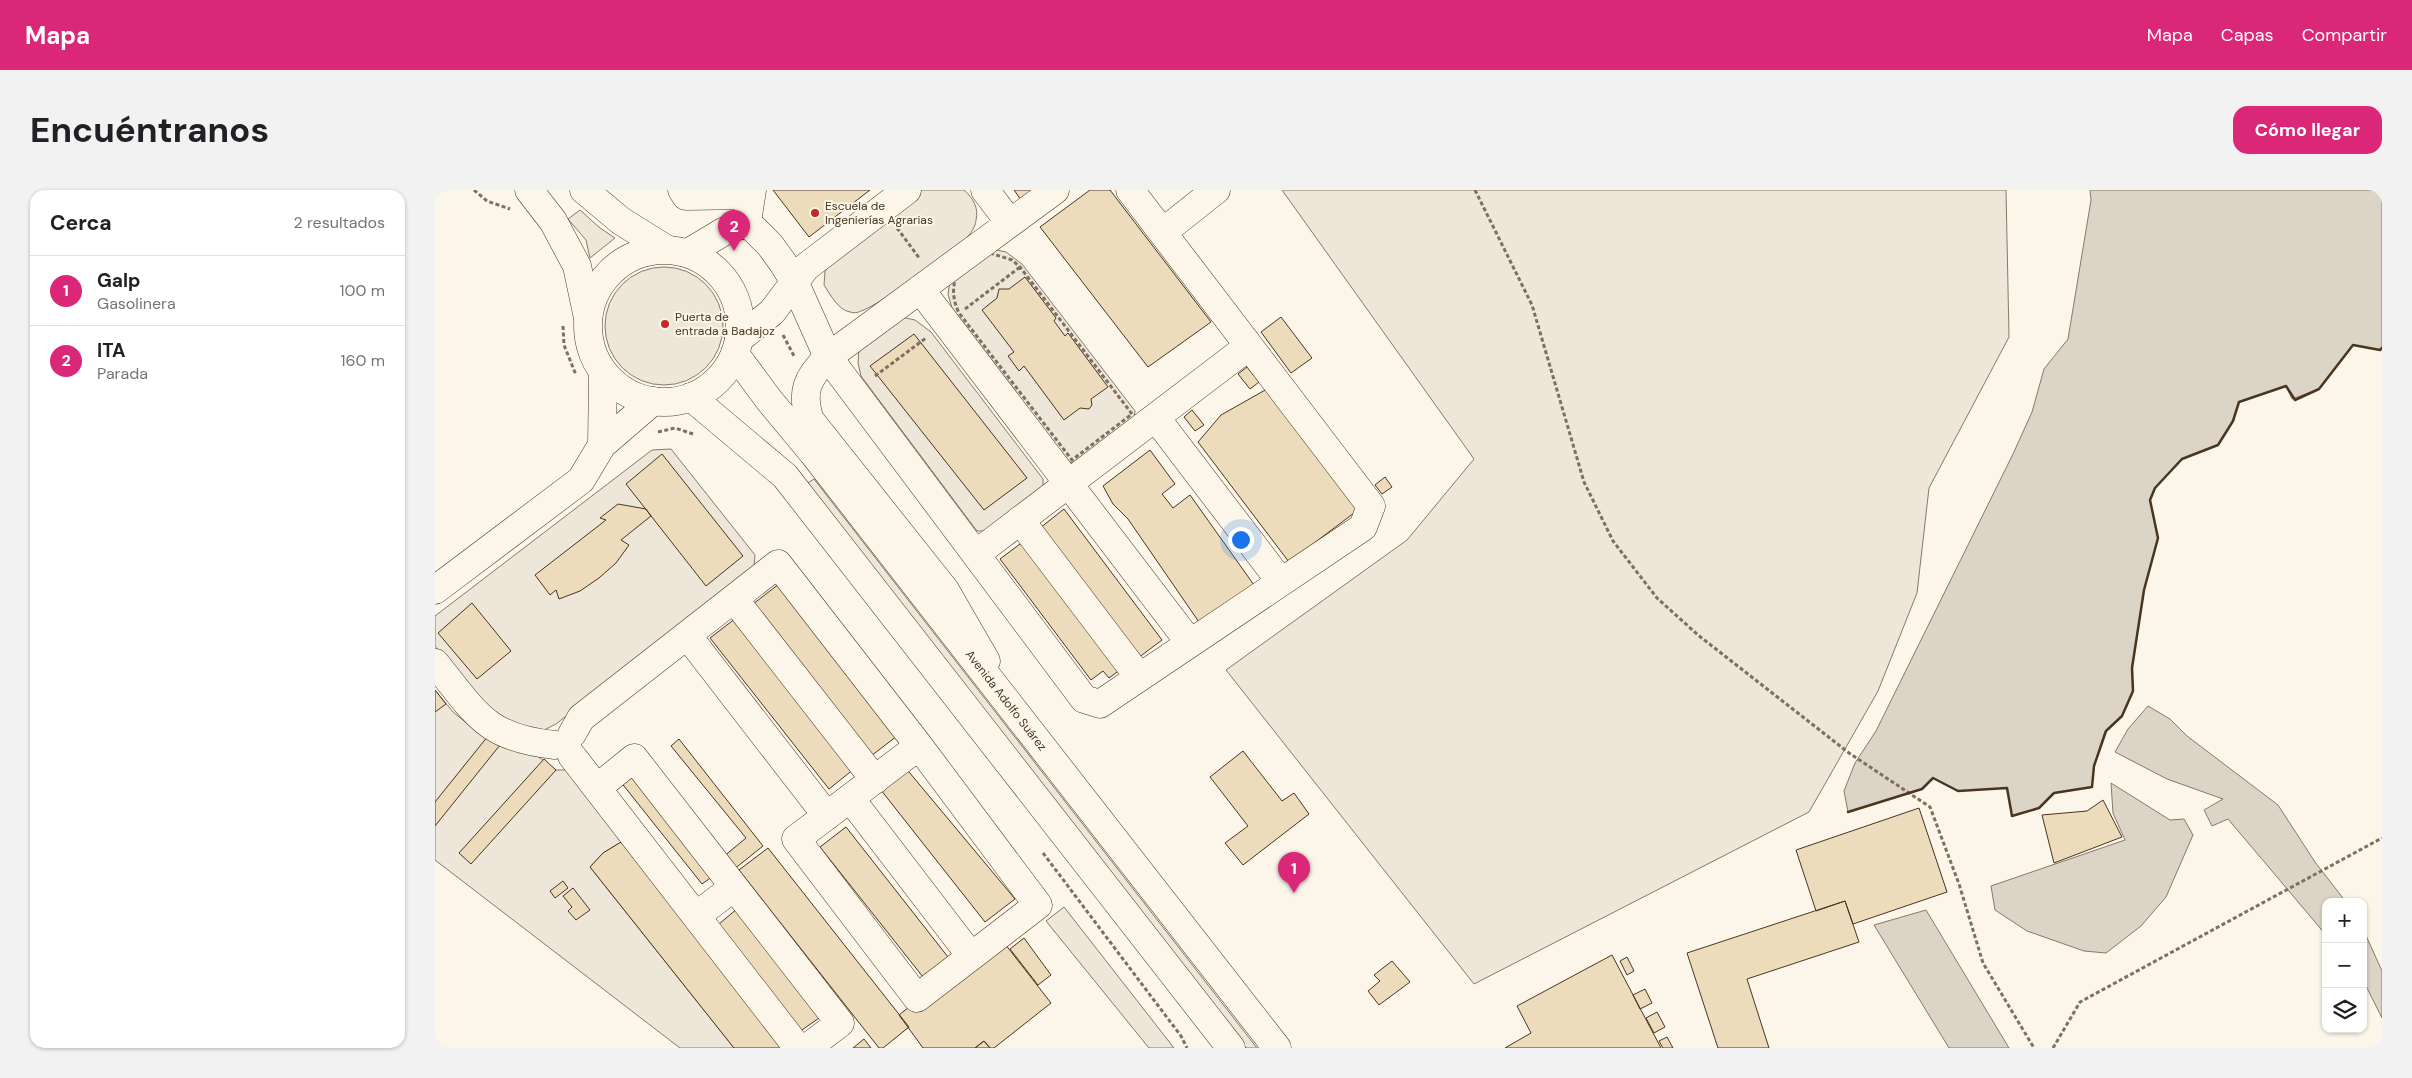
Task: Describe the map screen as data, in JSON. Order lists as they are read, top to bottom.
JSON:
{
  "streets": {
    "main road": ["Avenida Adolfo Suárez"]
  },
  "places": ["Escuela de Ingenierías Agrarias", "Puerta de entrada a Badajoz"],
  "page": {
    "header": "Mapa",
    "nav": ["Mapa", "Capas", "Compartir"],
    "buttons": "Cómo llegar",
    "title": "Encuéntranos",
    "heading": ["Cerca", "2 resultados"],
    "pins": ["2", "1"],
    "list": [
      {
        "mark": "1",
        "name": "Galp",
        "note": "Gasolinera",
        "value": "100 m"
      },
      {
        "mark": "2",
        "name": "ITA",
        "note": "Parada",
        "value": "160 m"
      }
    ],
    "map_buttons": ["+", "−"]
  }
}
